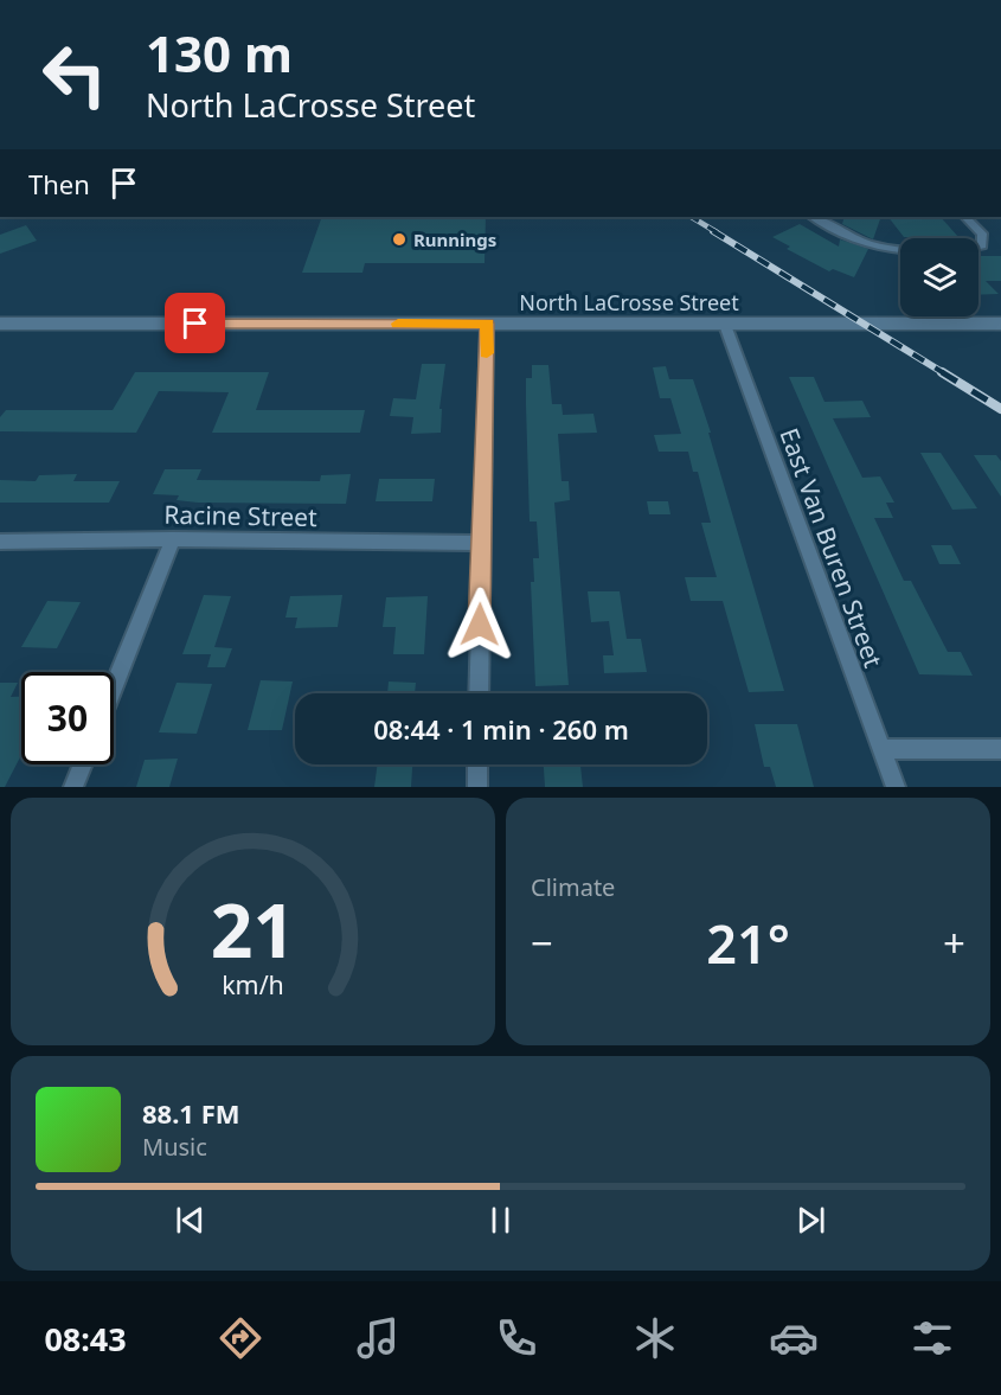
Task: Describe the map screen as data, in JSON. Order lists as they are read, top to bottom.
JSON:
{
  "streets": {
    "main road": ["North LaCrosse Street"],
    "street": ["Racine Street", "East Van Buren Street"]
  },
  "crossings": [
    ["North LaCrosse Street", "East Van Buren Street"]
  ],
  "places": ["Runnings"],
  "page": {
    "turn": ["130 m", "North LaCrosse Street"],
    "then": "Then",
    "limit": "30",
    "trip": "08:44 · 1 min · 260 m",
    "tile": "Climate",
    "heat": ["−", "21°", "+"],
    "song": ["88.1 FM", "Music"],
    "tabs": "08:43",
    "gauge": ["21", "km/h"]
  }
}
